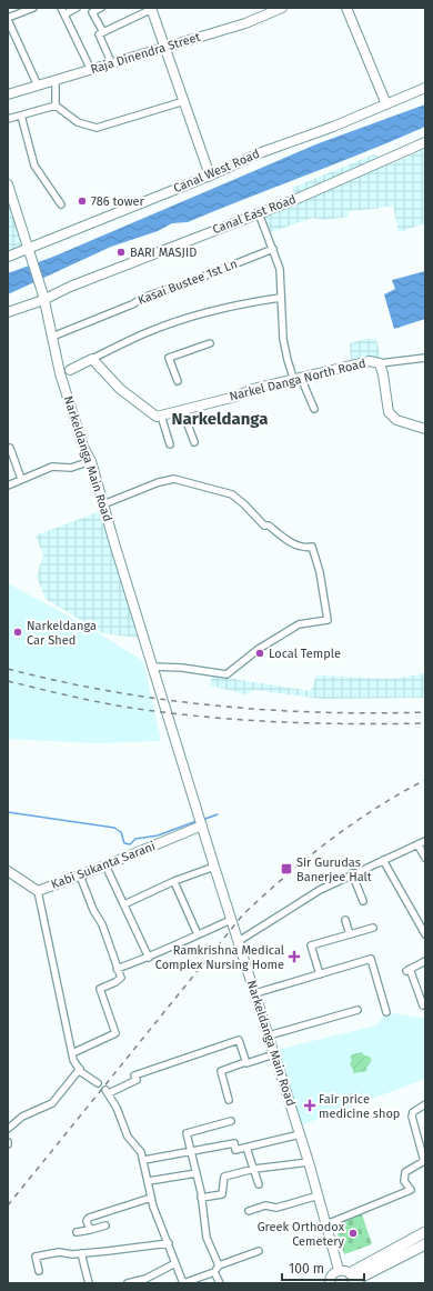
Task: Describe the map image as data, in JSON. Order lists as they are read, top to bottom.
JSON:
{
  "streets": {
    "main road": [
      "Raja Dinendra Street",
      "Canal West Road",
      "Canal East Road",
      "Narkel Danga North Road",
      "Narkeldanga Main Road",
      "Kabi Sukanta Sarani"
    ],
    "street": ["Kasai Bustee 1st Ln"]
  },
  "crossings": [
    ["Canal West Road", "Narkeldanga Main Road"],
    ["Canal East Road", "Narkeldanga Main Road"],
    ["Kasai Bustee 1st Ln", "Narkeldanga Main Road"],
    ["Narkeldanga Main Road", "Kabi Sukanta Sarani"]
  ],
  "districts": ["Narkeldanga"],
  "places": {
    "other": [
      "786 tower",
      "BARI MASJID",
      "Narkeldanga Car Shed",
      "Local Temple",
      "Greek Orthodox Cemetery"
    ],
    "transit": ["Sir Gurudas Banerjee Halt"],
    "health": ["Ramkrishna Medical Complex Nursing Home", "Fair price medicine shop"]
  },
  "scale_bar": "100 m"
}
